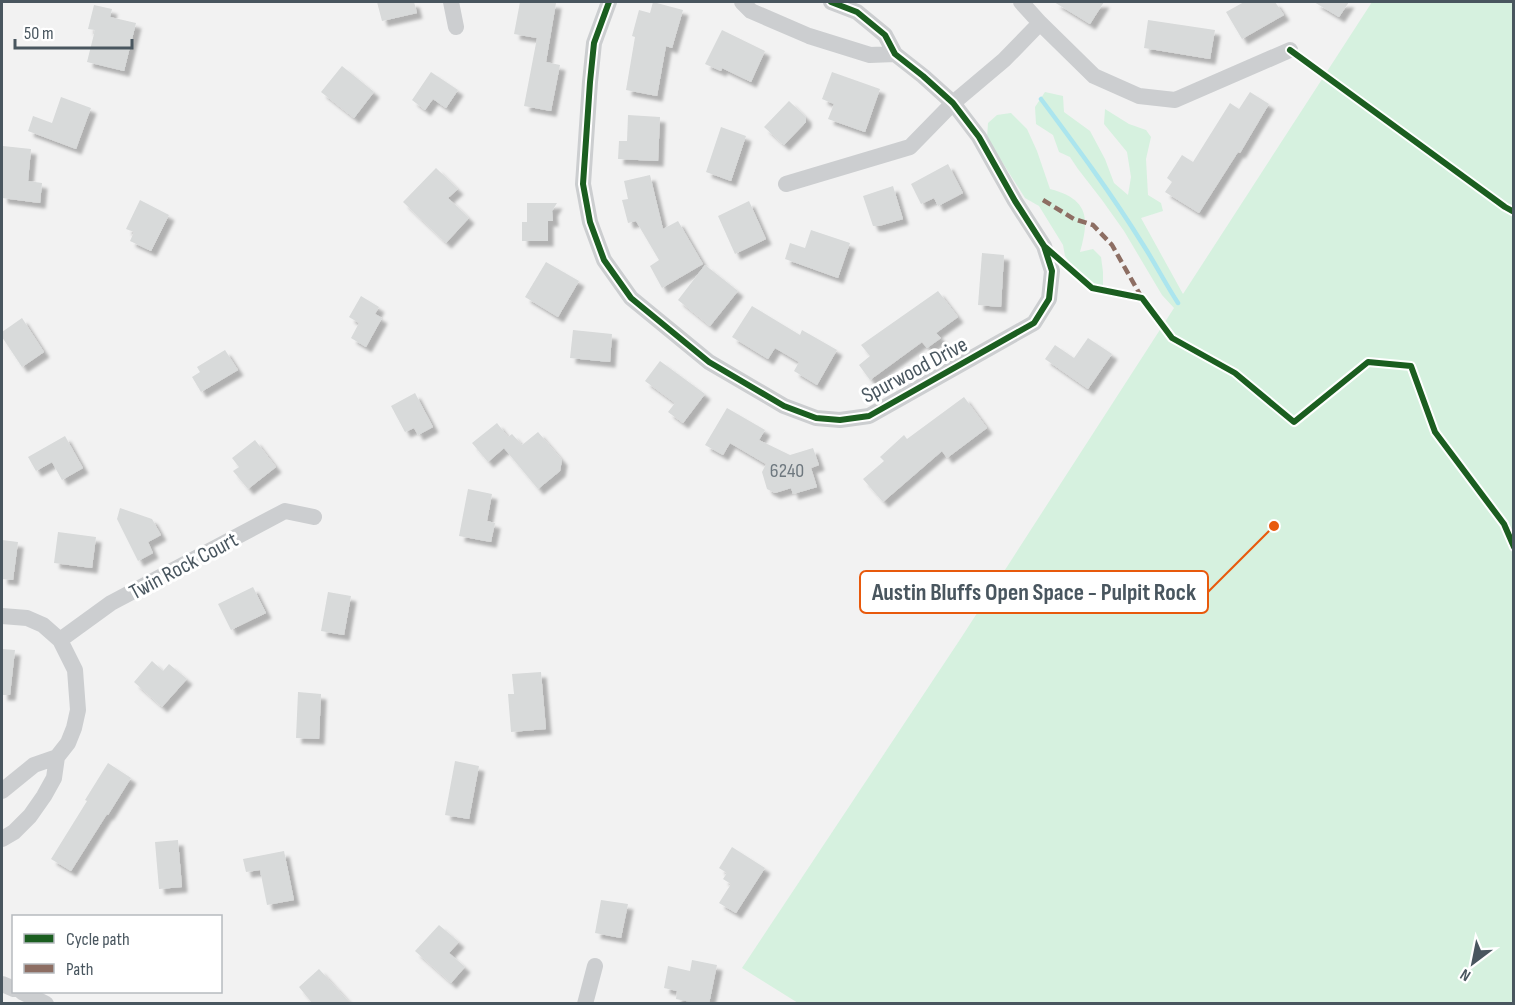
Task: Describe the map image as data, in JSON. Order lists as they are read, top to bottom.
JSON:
{
  "streets": {
    "street": ["Spurwood Drive", "Twin Rock Court"]
  },
  "places": ["Austin Bluffs Open Space - Pulpit Rock"],
  "house_numbers": ["6240"],
  "legend": ["Cycle path", "Path"],
  "scale_bar": "50 m",
  "north": "bottom left"
}
